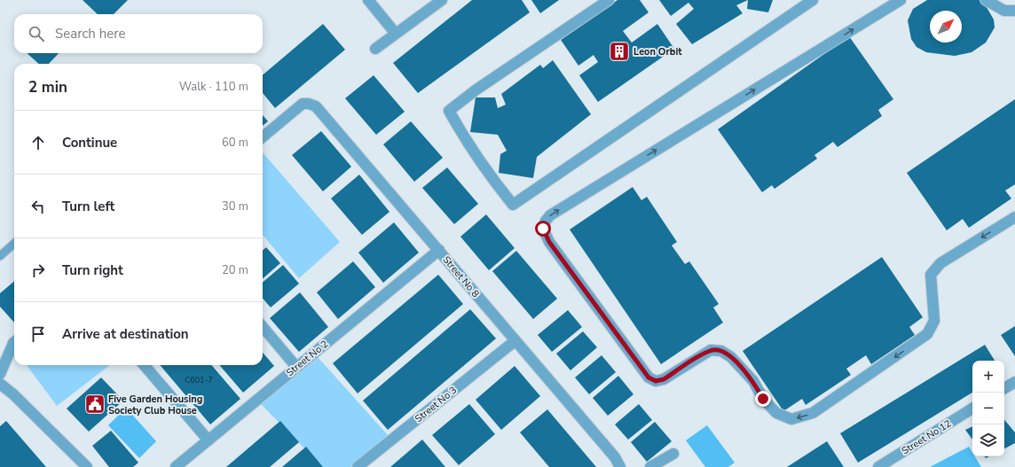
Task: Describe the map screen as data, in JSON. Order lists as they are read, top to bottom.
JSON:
{
  "streets": {
    "street": [
      "Street No 8",
      "Street No 2",
      "Street No 3",
      "Street No 12"
    ]
  },
  "crossings": [
    ["Street No 8", "Street No 2"],
    ["Street No 8", "Street No 3"]
  ],
  "places": {
    "building": ["Leon Orbit"],
    "public building": ["Five Garden Housing Society Club House"]
  },
  "house_numbers": ["C601-7"],
  "north": "top right",
  "page": {
    "search": "Search here",
    "heading": ["2 min", "Walk · 110 m"],
    "list": [
      ["Continue", "60 m"],
      ["Turn left", "30 m"],
      ["Turn right", "20 m"],
      "Arrive at destination"
    ],
    "map_buttons": ["+", "−"]
  }
}
